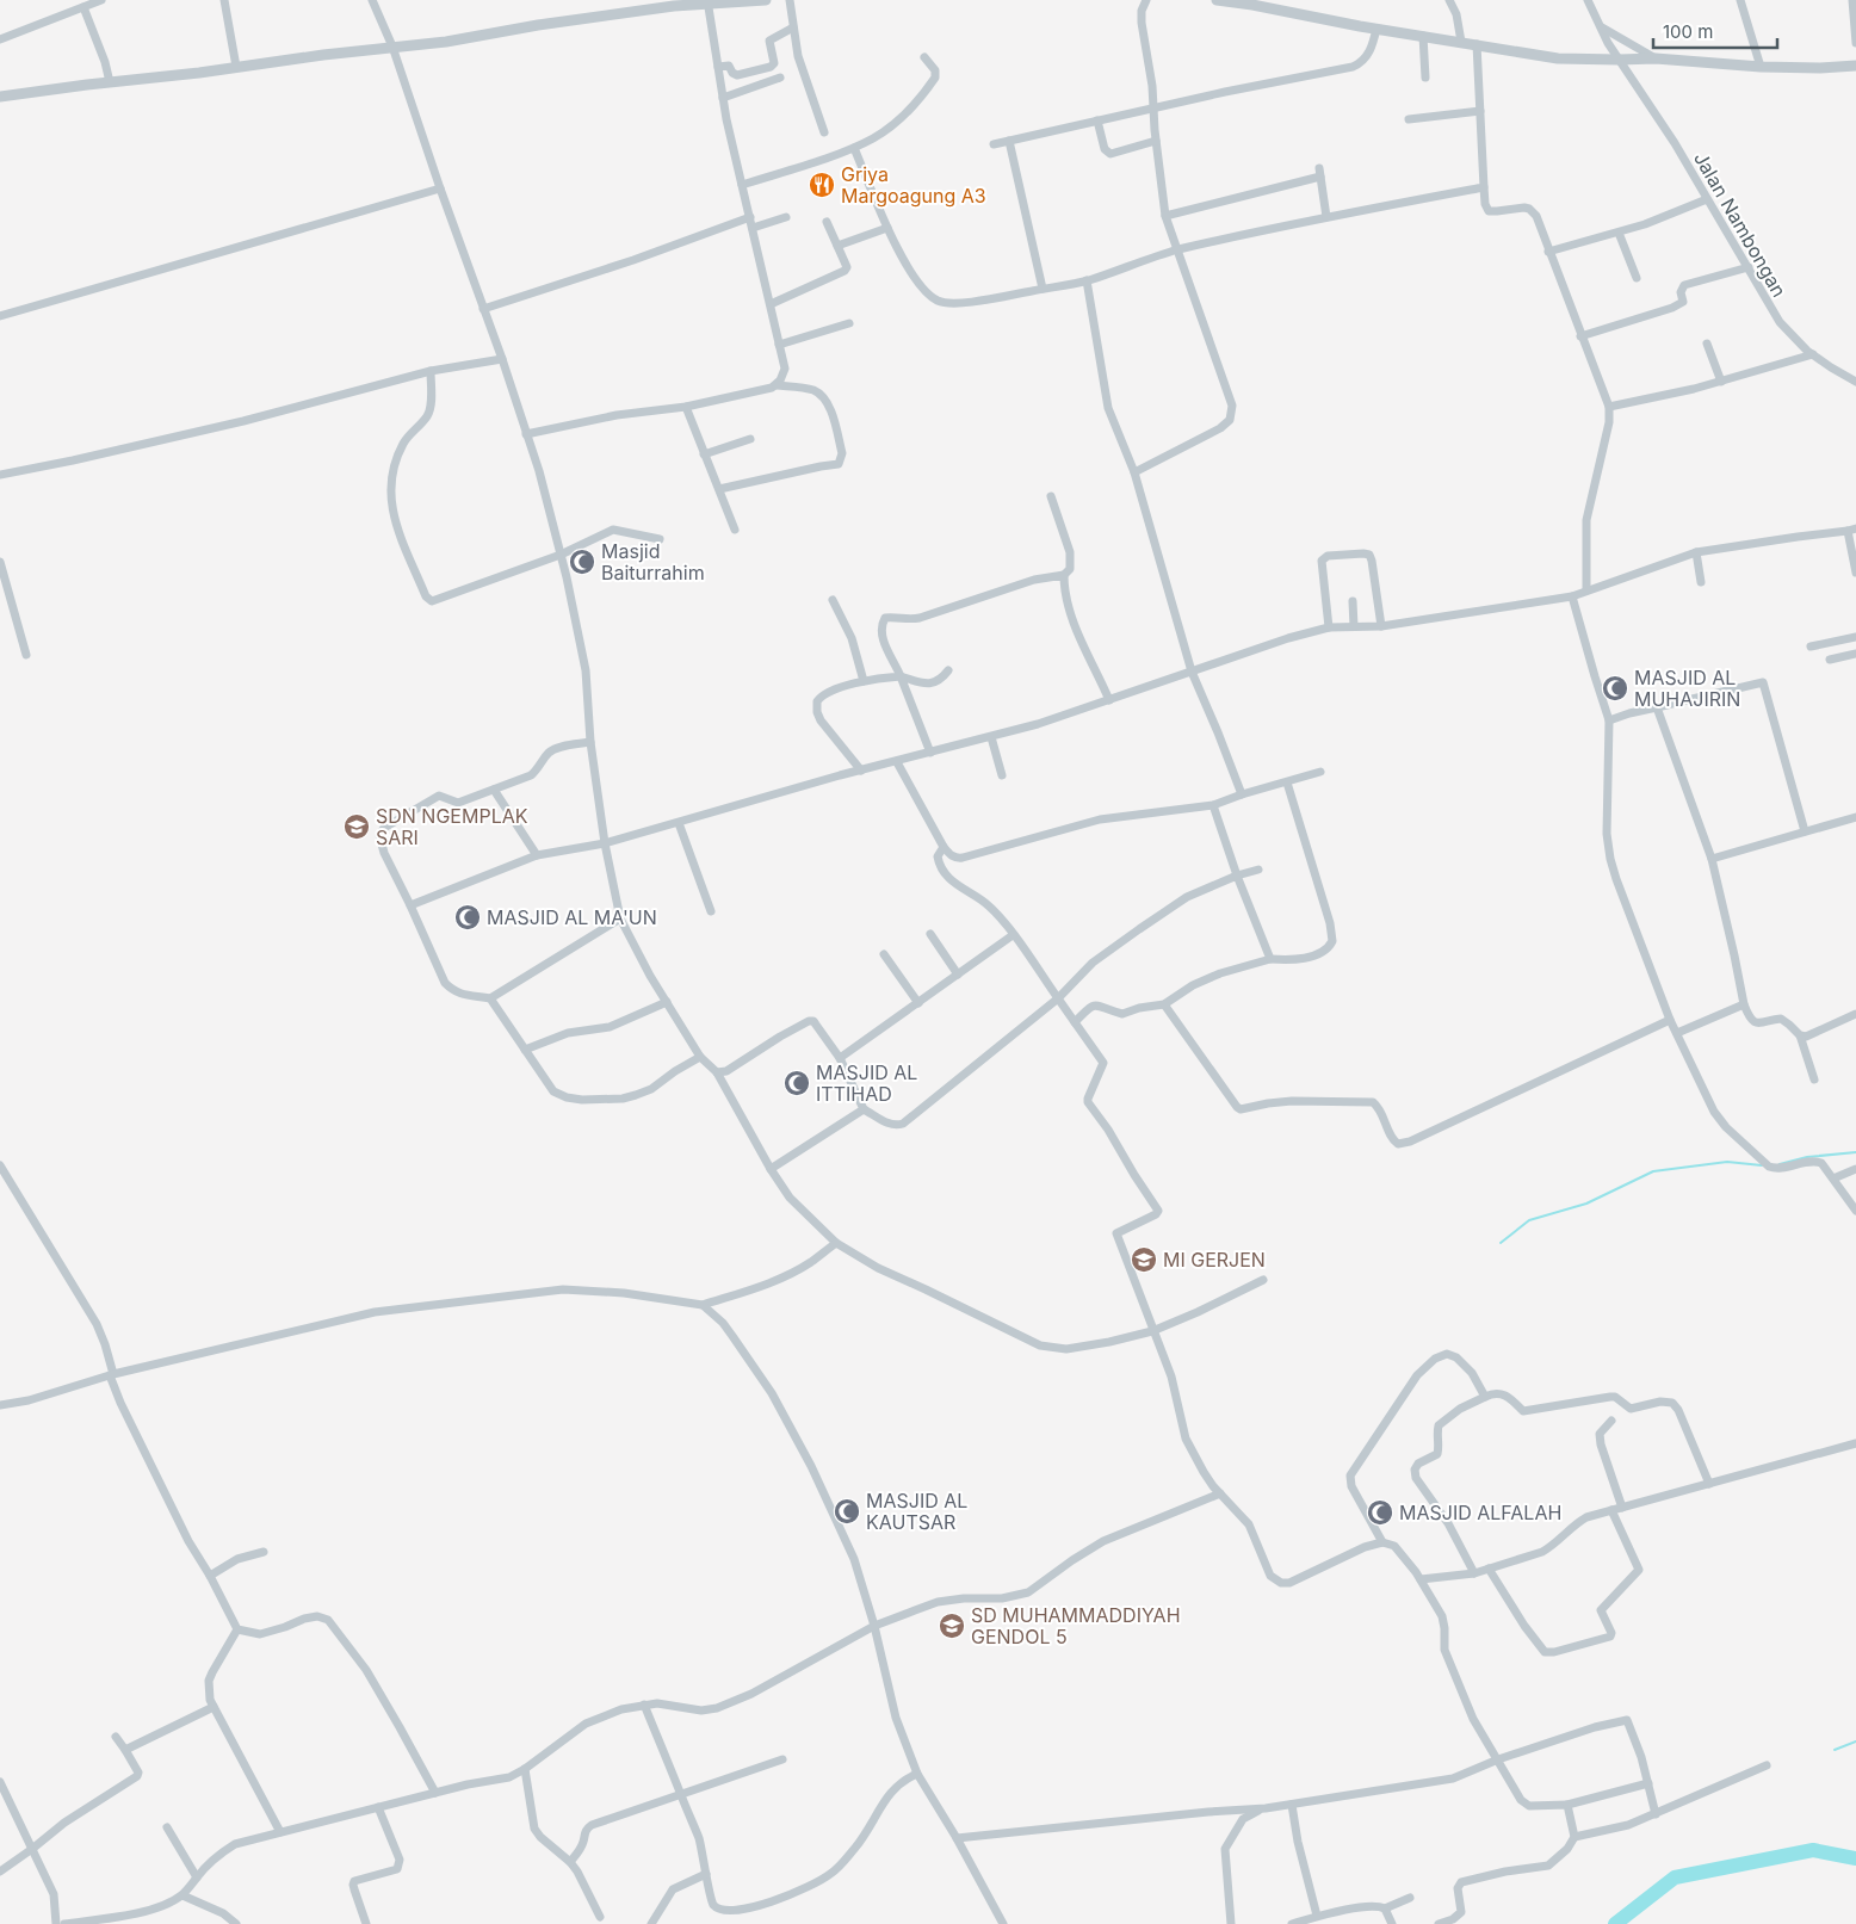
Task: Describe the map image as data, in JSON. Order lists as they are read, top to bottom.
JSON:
{
  "streets": {
    "street": ["Jalan Nambongan"]
  },
  "places": {
    "restaurant": ["Griya Margoagung A3"],
    "mosque": [
      "Masjid Baiturrahim",
      "MASJID AL MUHAJIRIN",
      "MASJID AL MA'UN",
      "MASJID AL ITTIHAD",
      "MASJID AL KAUTSAR",
      "MASJID ALFALAH"
    ],
    "school or university": ["SDN NGEMPLAK SARI", "MI GERJEN", "SD MUHAMMADDIYAH GENDOL 5"]
  },
  "scale_bar": "100 m"
}
